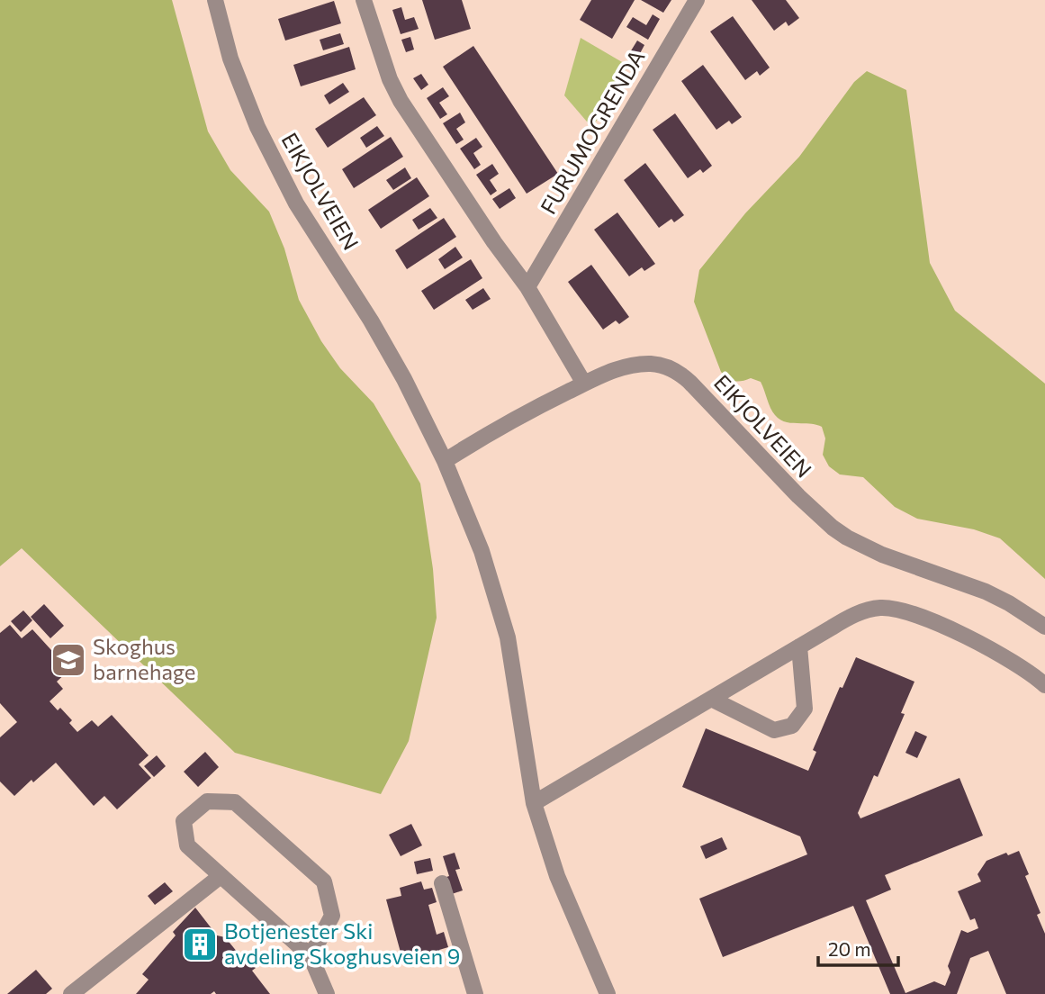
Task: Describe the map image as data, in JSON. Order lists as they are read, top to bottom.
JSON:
{
  "streets": {
    "street": ["FURUMOGRENDA", "EIKJOLVEIEN"]
  },
  "places": {
    "school or university": ["Skoghus barnehage"],
    "building": ["Botjenester Ski avdeling Skoghusveien 9"]
  },
  "scale_bar": "20 m"
}
